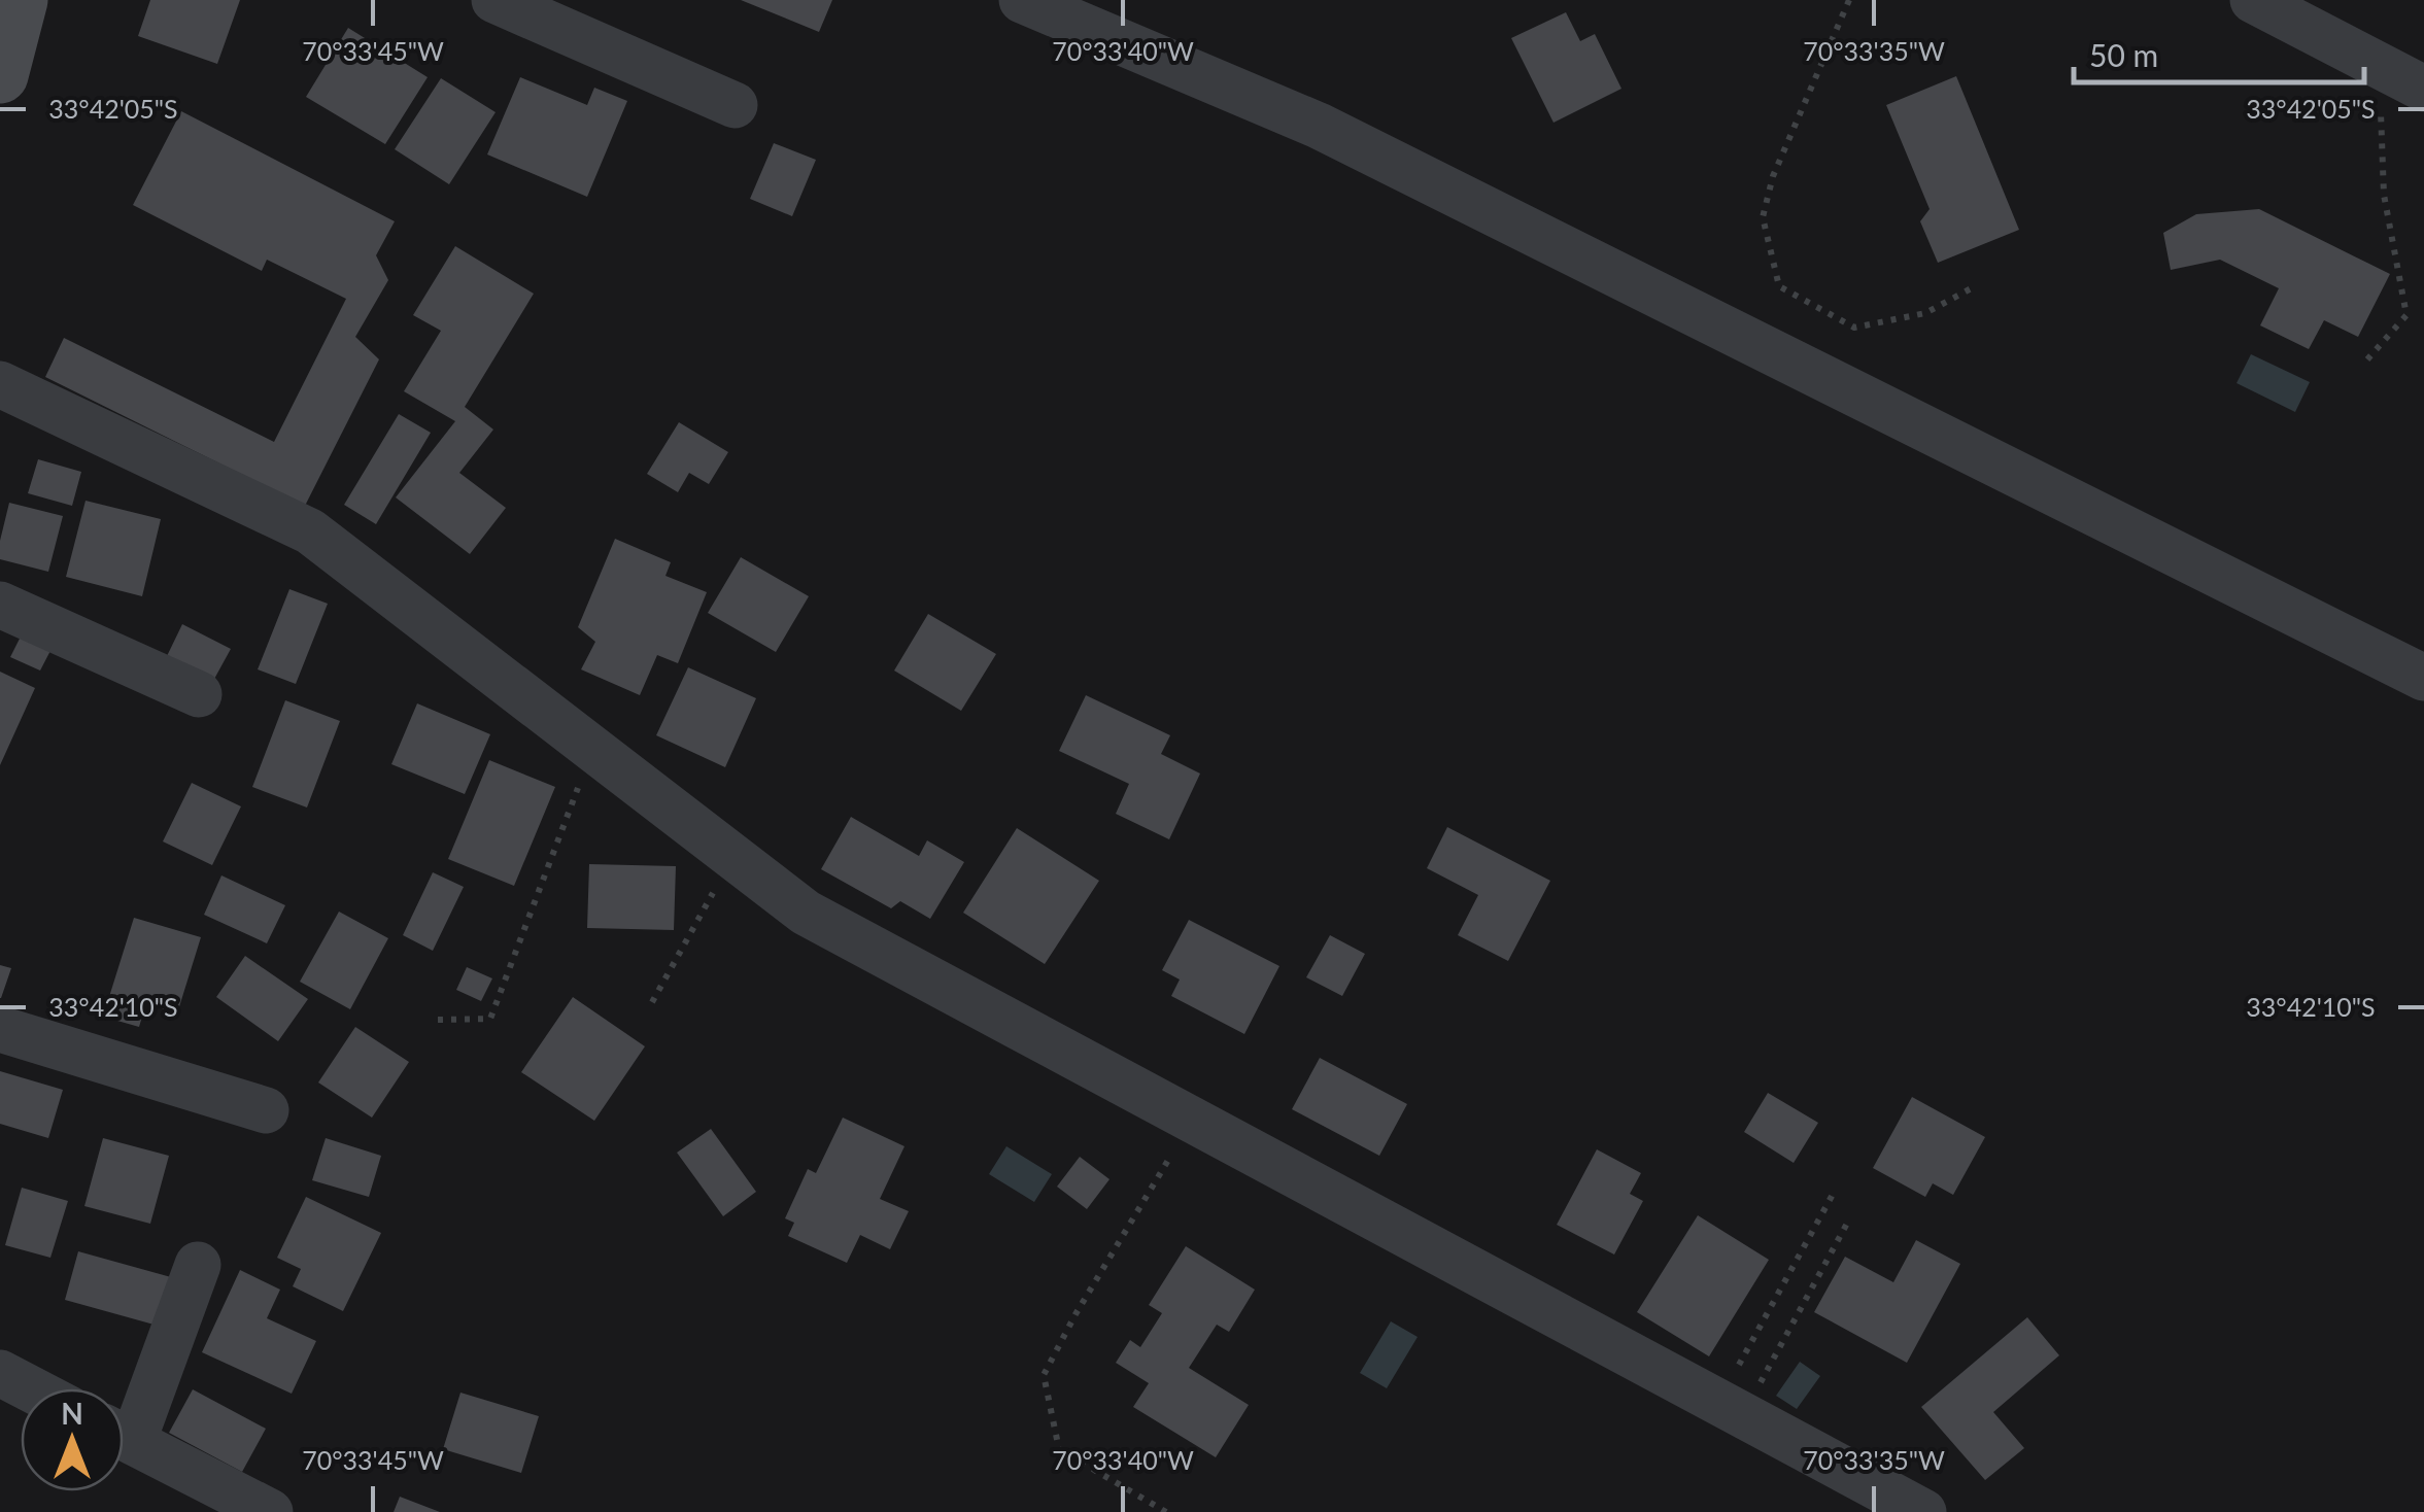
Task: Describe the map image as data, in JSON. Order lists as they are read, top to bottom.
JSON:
{
  "scale_bar": "50 m",
  "north": "top",
  "coordinates": [
    "70°33'45\"W",
    "70°33'40\"W",
    "70°33'35\"W",
    "33°42'05\"S",
    "33°42'10\"S"
  ]
}
